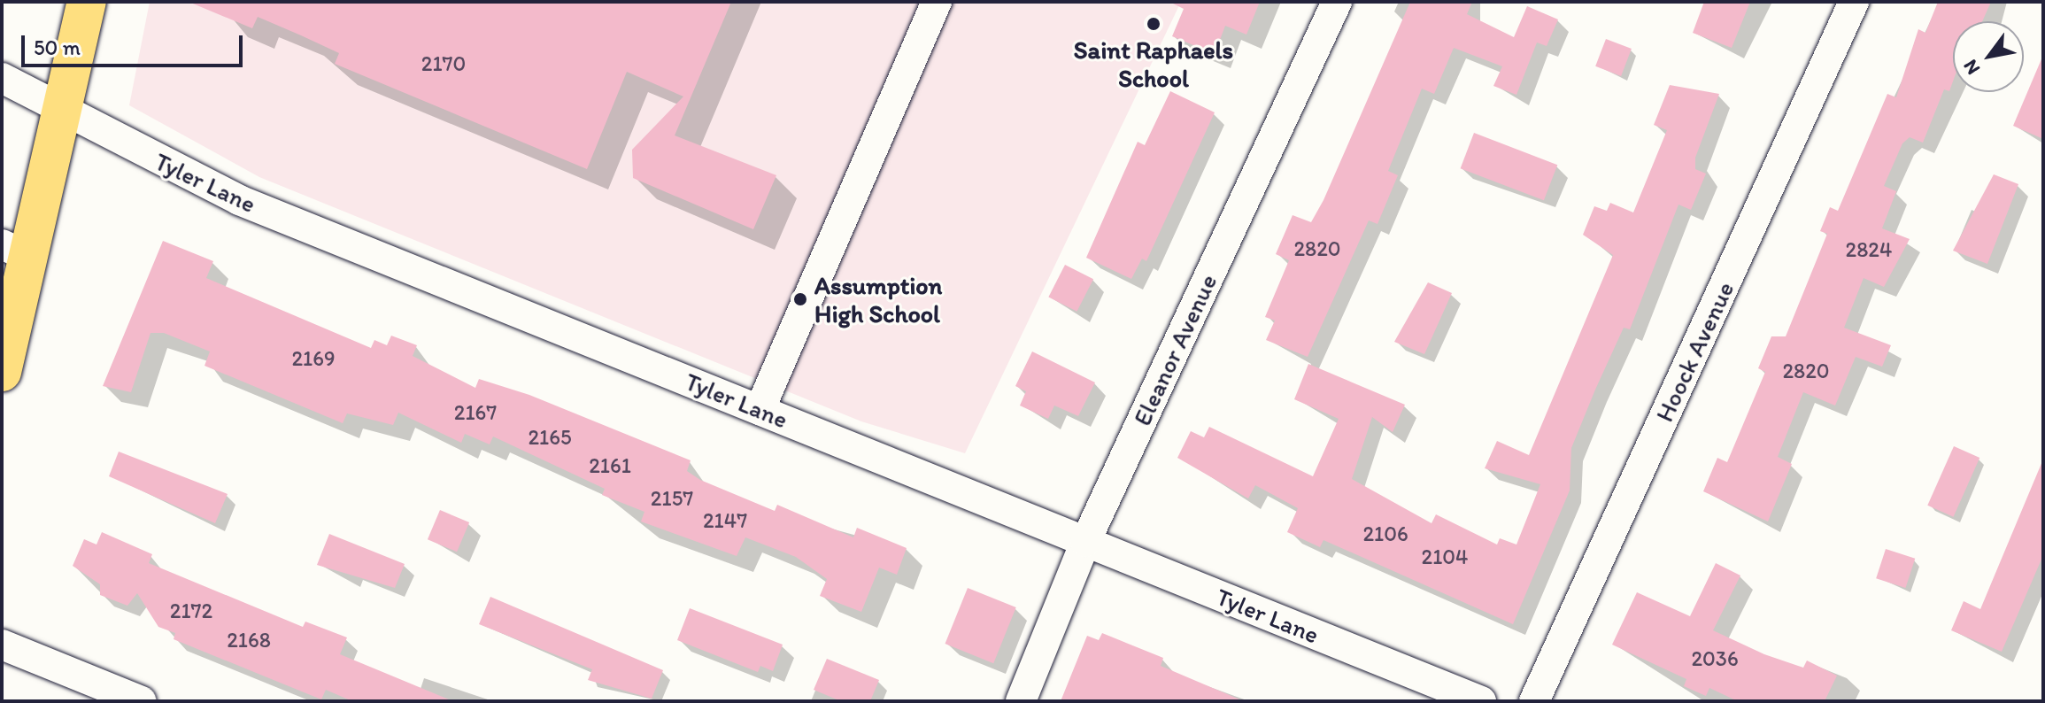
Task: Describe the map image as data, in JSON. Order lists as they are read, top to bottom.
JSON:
{
  "streets": {
    "street": ["Tyler Lane", "Eleanor Avenue", "Hoock Avenue"]
  },
  "crossings": [
    ["Tyler Lane", "Eleanor Avenue"]
  ],
  "places": ["Saint Raphaels School", "Assumption High School"],
  "house_numbers": [
    "2170",
    "2820",
    "2824",
    "2169",
    "2820",
    "2167",
    "2165",
    "2161",
    "2157",
    "2147",
    "2106",
    "2104",
    "2172",
    "2168",
    "2036"
  ],
  "scale_bar": "50 m",
  "north": "bottom left"
}
